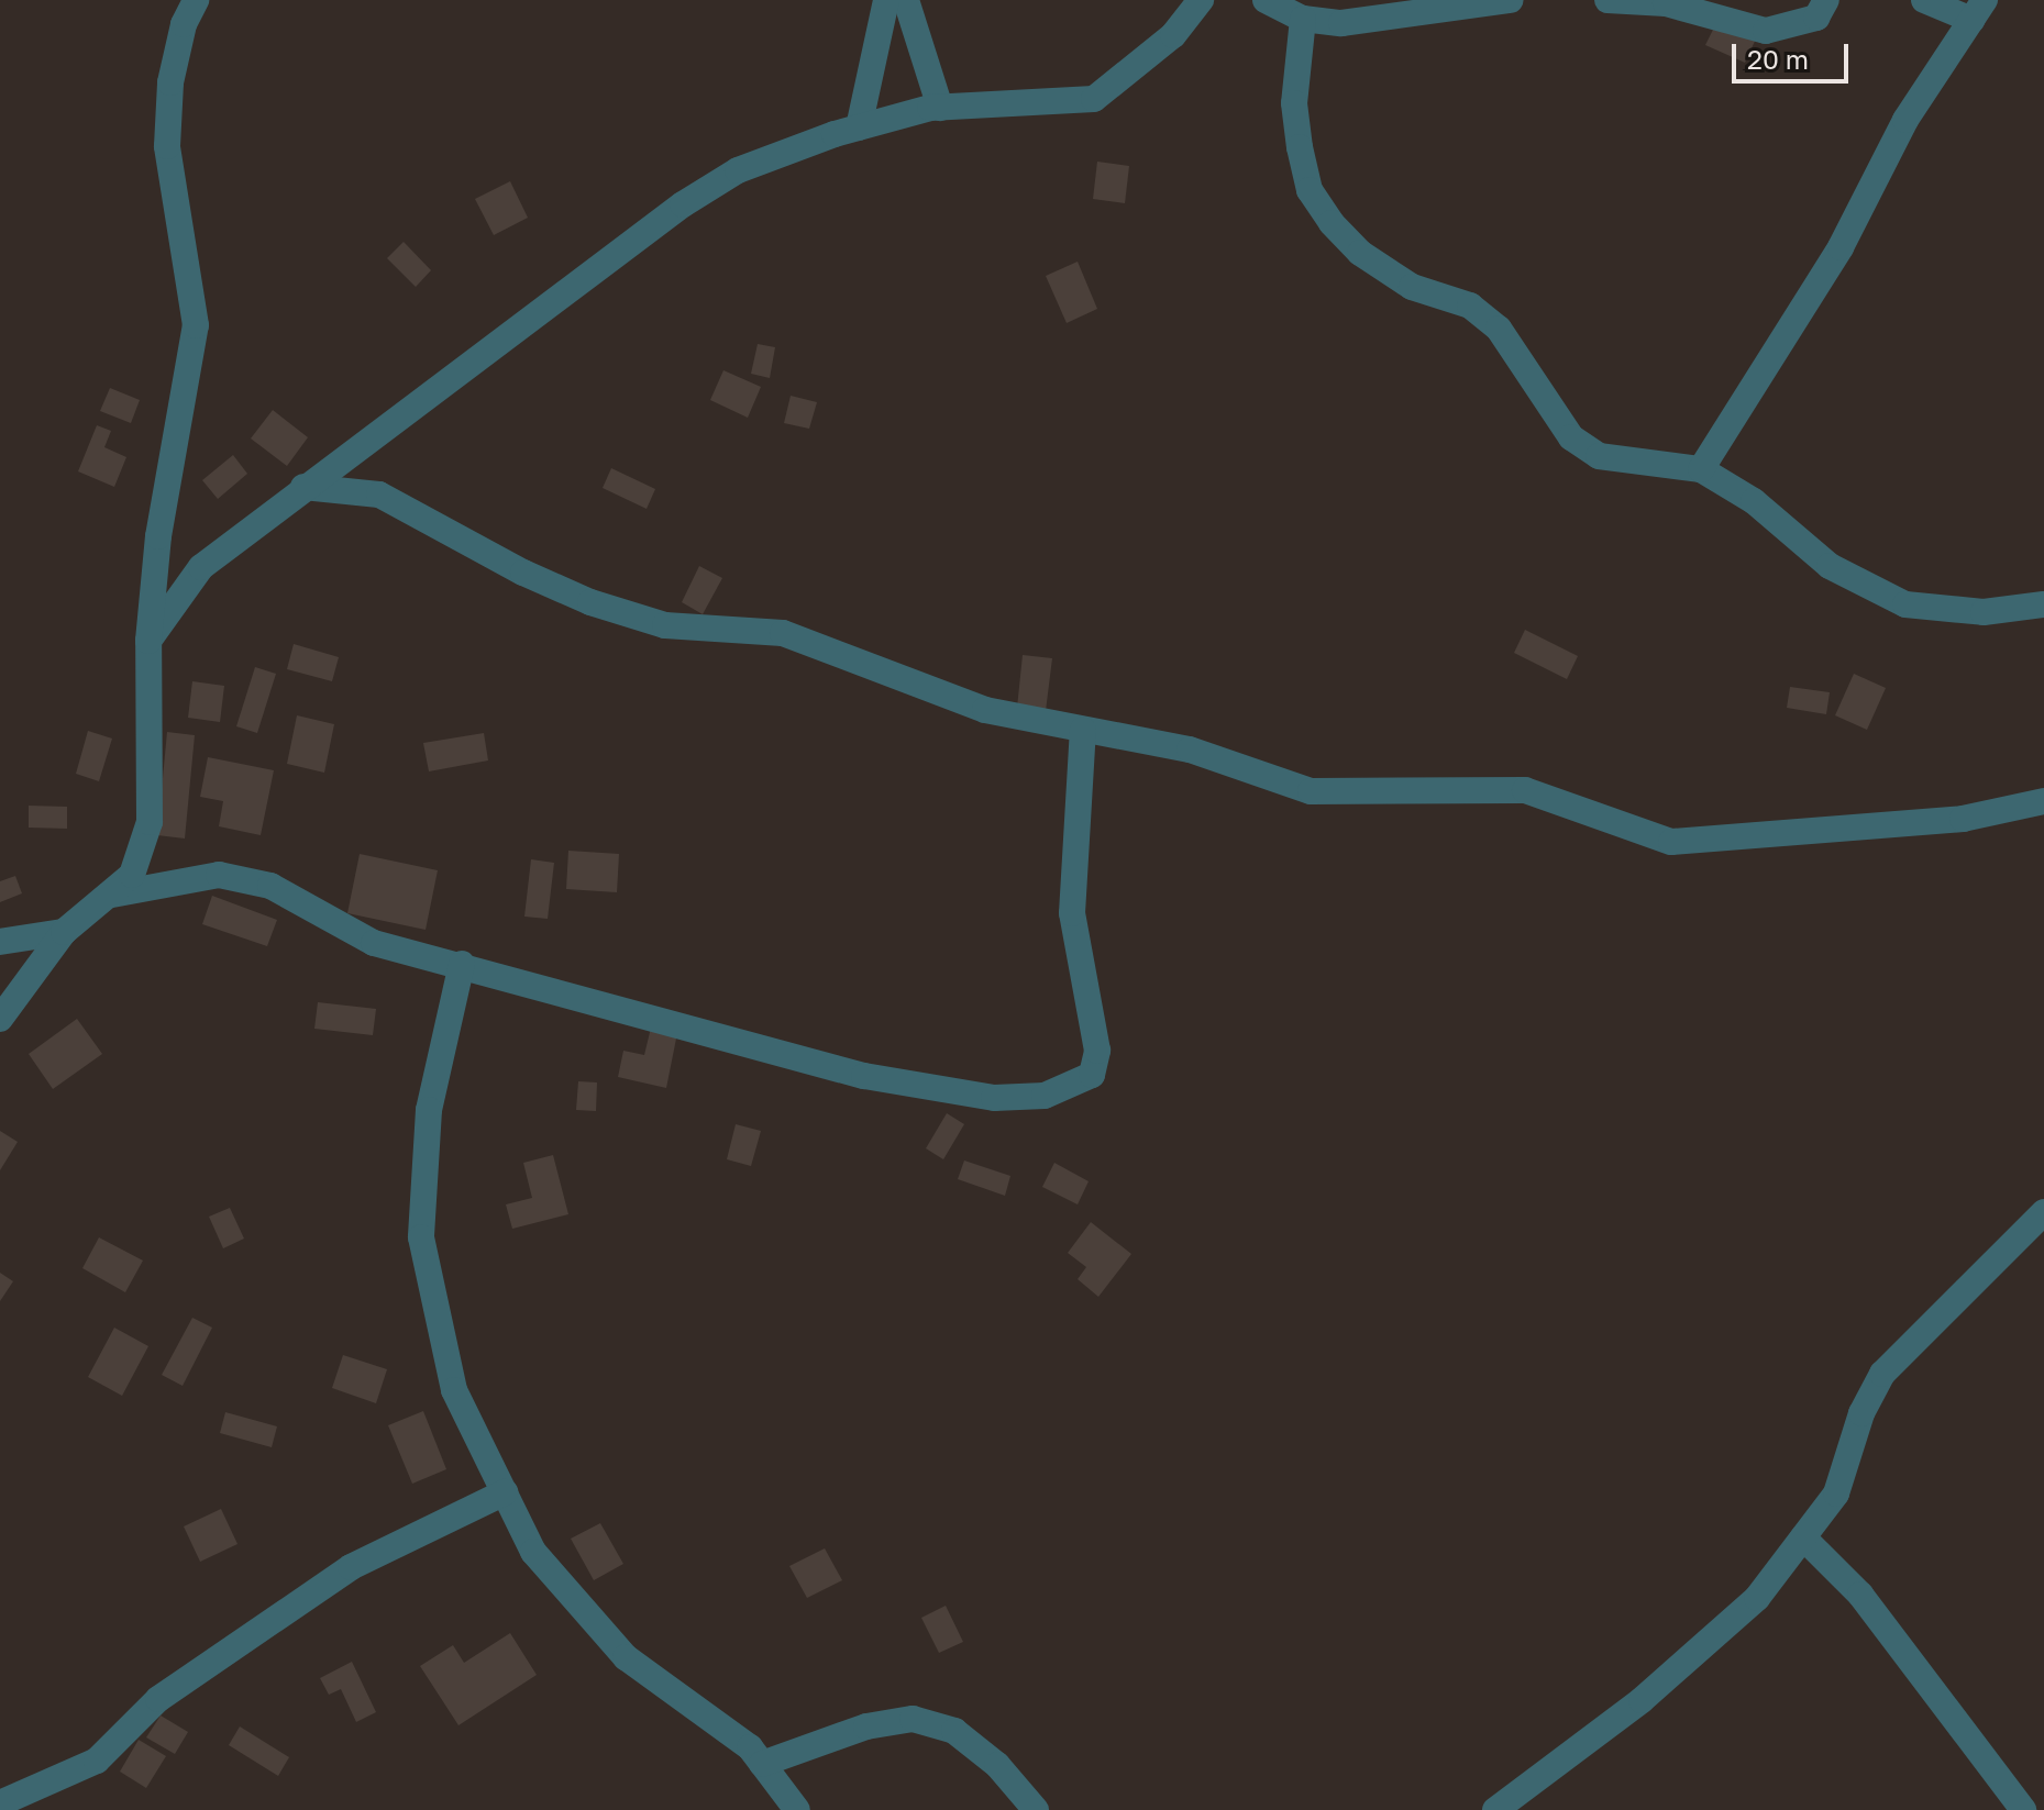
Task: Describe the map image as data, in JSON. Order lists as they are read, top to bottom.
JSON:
{
  "scale_bar": "20 m"
}
